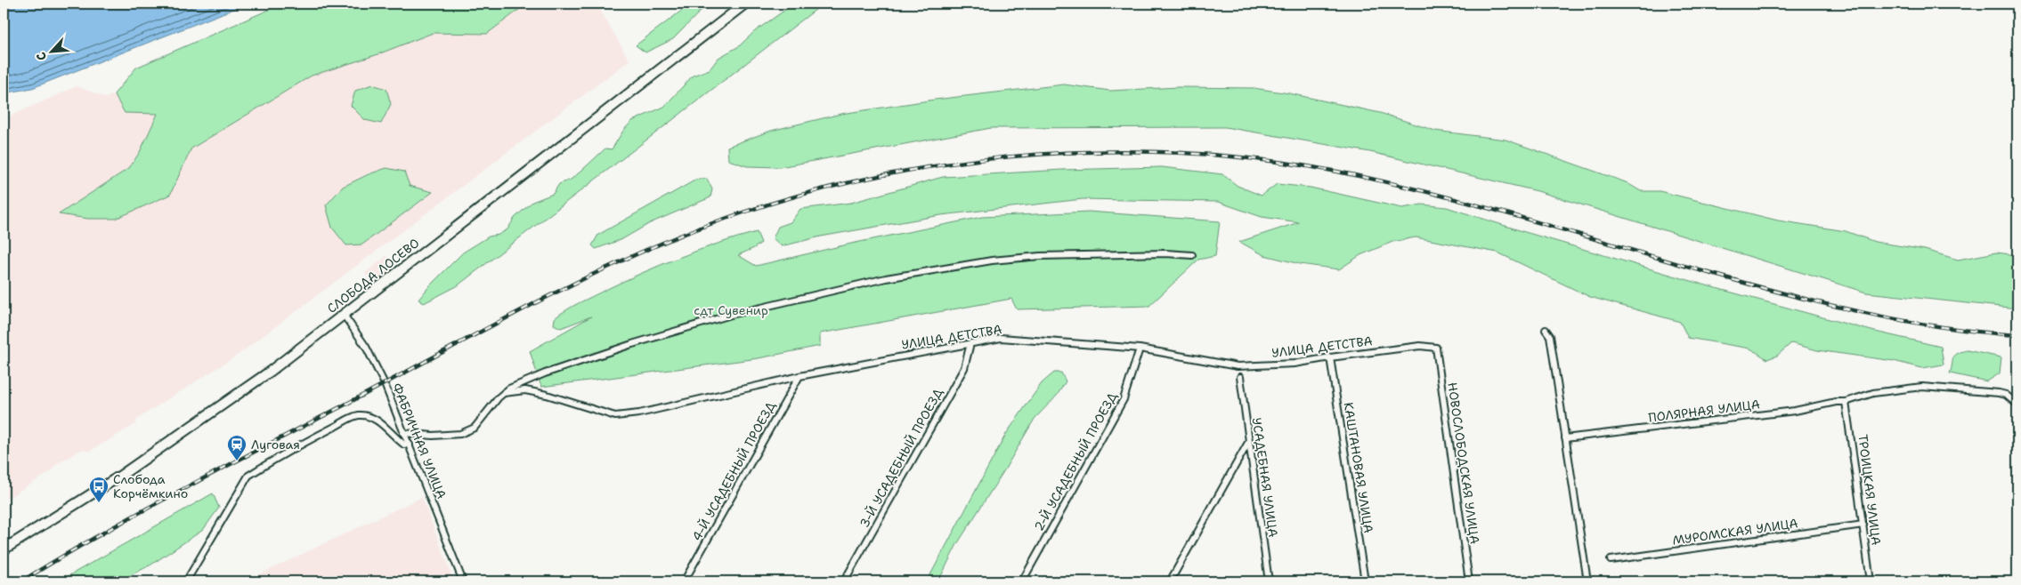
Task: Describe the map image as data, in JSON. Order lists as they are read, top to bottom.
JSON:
{
  "streets": {
    "main road": ["СЛОБОДА ЛОСЕВО"],
    "street": [
      "УЛИЦА ДЕТСТВА",
      "ПОЛЯРНАЯ УЛИЦА",
      "ФАБРИЧНАЯ УЛИЦА",
      "3-Й УСАДЕБНЫЙ ПРОЕЗД",
      "2-Й УСАДЕБНЫЙ ПРОЕЗД",
      "НОВОСЛОБОДСКАЯ УЛИЦА",
      "КАШТАНОВАЯ УЛИЦА",
      "4-Й УСАДЕБНЫЙ ПРОЕЗД",
      "УСАДЕБНАЯ УЛИЦА",
      "ТРОИЦКАЯ УЛИЦА",
      "МУРОМСКАЯ УЛИЦА"
    ]
  },
  "crossings": [
    ["СЛОБОДА ЛОСЕВО", "ФАБРИЧНАЯ УЛИЦА"],
    ["УЛИЦА ДЕТСТВА", "3-Й УСАДЕБНЫЙ ПРОЕЗД"],
    ["УЛИЦА ДЕТСТВА", "2-Й УСАДЕБНЫЙ ПРОЕЗД"],
    ["УЛИЦА ДЕТСТВА", "НОВОСЛОБОДСКАЯ УЛИЦА"],
    ["УЛИЦА ДЕТСТВА", "КАШТАНОВАЯ УЛИЦА"],
    ["УЛИЦА ДЕТСТВА", "4-Й УСАДЕБНЫЙ ПРОЕЗД"],
    ["ПОЛЯРНАЯ УЛИЦА", "ТРОИЦКАЯ УЛИЦА"],
    ["ТРОИЦКАЯ УЛИЦА", "МУРОМСКАЯ УЛИЦА"]
  ],
  "parks": ["сдт Сувенир"],
  "places": {
    "station": ["Луговая"],
    "bus stop": ["Слобода Корчёмкино"]
  },
  "north": "bottom left"
}
